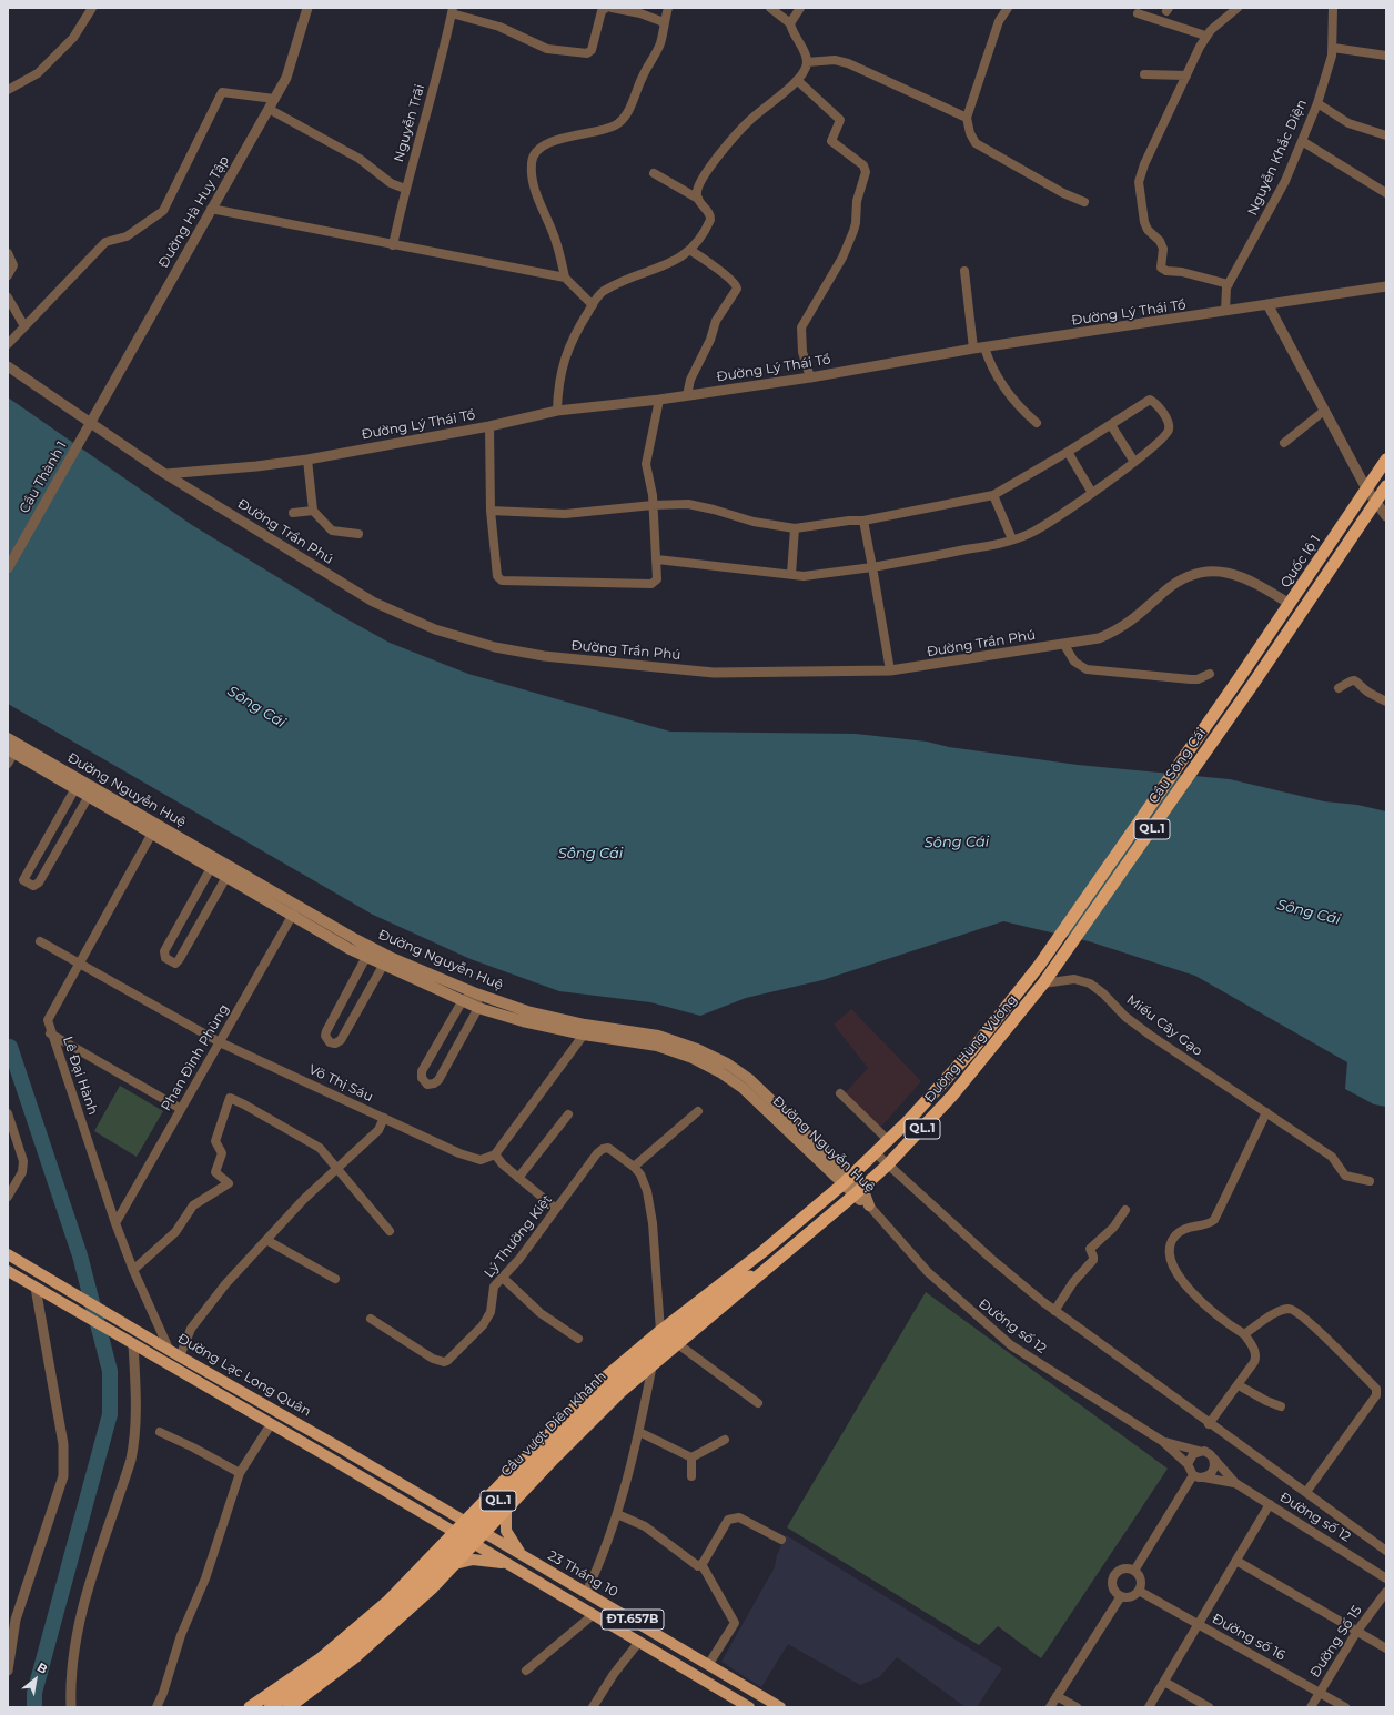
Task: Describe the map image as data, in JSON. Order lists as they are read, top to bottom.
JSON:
{
  "streets": {
    "highway": [
      "Quốc lộ 1",
      "Cầu Sông Cái",
      "QL.1",
      "Đường Hùng Vương",
      "Cầu vượt Diên Khánh"
    ],
    "main road": [
      "Đường Nguyễn Huệ",
      "Đường Lạc Long Quân",
      "23 Tháng 10",
      "ĐT.657B"
    ],
    "street": [
      "Nguyễn Trãi",
      "Nguyễn Khắc Diện",
      "Đường Hà Huy Tập",
      "Đường Lý Thái Tổ",
      "Cầu Thành 1",
      "Đường Trần Phú",
      "Miếu Cây Gạo",
      "Phan Đình Phùng",
      "Lê Đại Hành",
      "Võ Thị Sáu",
      "Lý Thường Kiệt",
      "Đường số 12",
      "Đường số 16",
      "Đường Số 15"
    ]
  },
  "crossings": [
    ["Nguyễn Khắc Diện", "Đường Lý Thái Tổ"],
    ["Đường Hà Huy Tập", "Cầu Thành 1"],
    ["Đường Hà Huy Tập", "Đường Trần Phú"],
    ["Đường Lý Thái Tổ", "Đường Trần Phú"],
    ["Cầu Thành 1", "Đường Trần Phú"],
    ["Đường Trần Phú", "Quốc lộ 1"],
    ["Quốc lộ 1", "Cầu Sông Cái"],
    ["Cầu Sông Cái", "QL.1"],
    ["Cầu Sông Cái", "Miếu Cây Gạo"],
    ["Cầu Sông Cái", "Đường Hùng Vương"],
    ["Đường Nguyễn Huệ", "Đường Hùng Vương"],
    ["Đường Nguyễn Huệ", "Phan Đình Phùng"],
    ["Đường Nguyễn Huệ", "Lê Đại Hành"],
    ["Đường Nguyễn Huệ", "Đường số 12"],
    ["QL.1", "Đường Hùng Vương"],
    ["QL.1", "Đường Lạc Long Quân"],
    ["QL.1", "Cầu vượt Diên Khánh"],
    ["QL.1", "23 Tháng 10"],
    ["QL.1", "ĐT.657B"],
    ["Miếu Cây Gạo", "Đường Hùng Vương"],
    ["Đường Hùng Vương", "Cầu vượt Diên Khánh"],
    ["Phan Đình Phùng", "Lê Đại Hành"],
    ["Phan Đình Phùng", "Võ Thị Sáu"],
    ["Lê Đại Hành", "Võ Thị Sáu"],
    ["Lê Đại Hành", "Đường Lạc Long Quân"],
    ["Đường Lạc Long Quân", "23 Tháng 10"],
    ["23 Tháng 10", "ĐT.657B"],
    ["Đường số 16", "Đường Số 15"]
  ],
  "water": ["Sông Cái"],
  "north": "top right"
}
